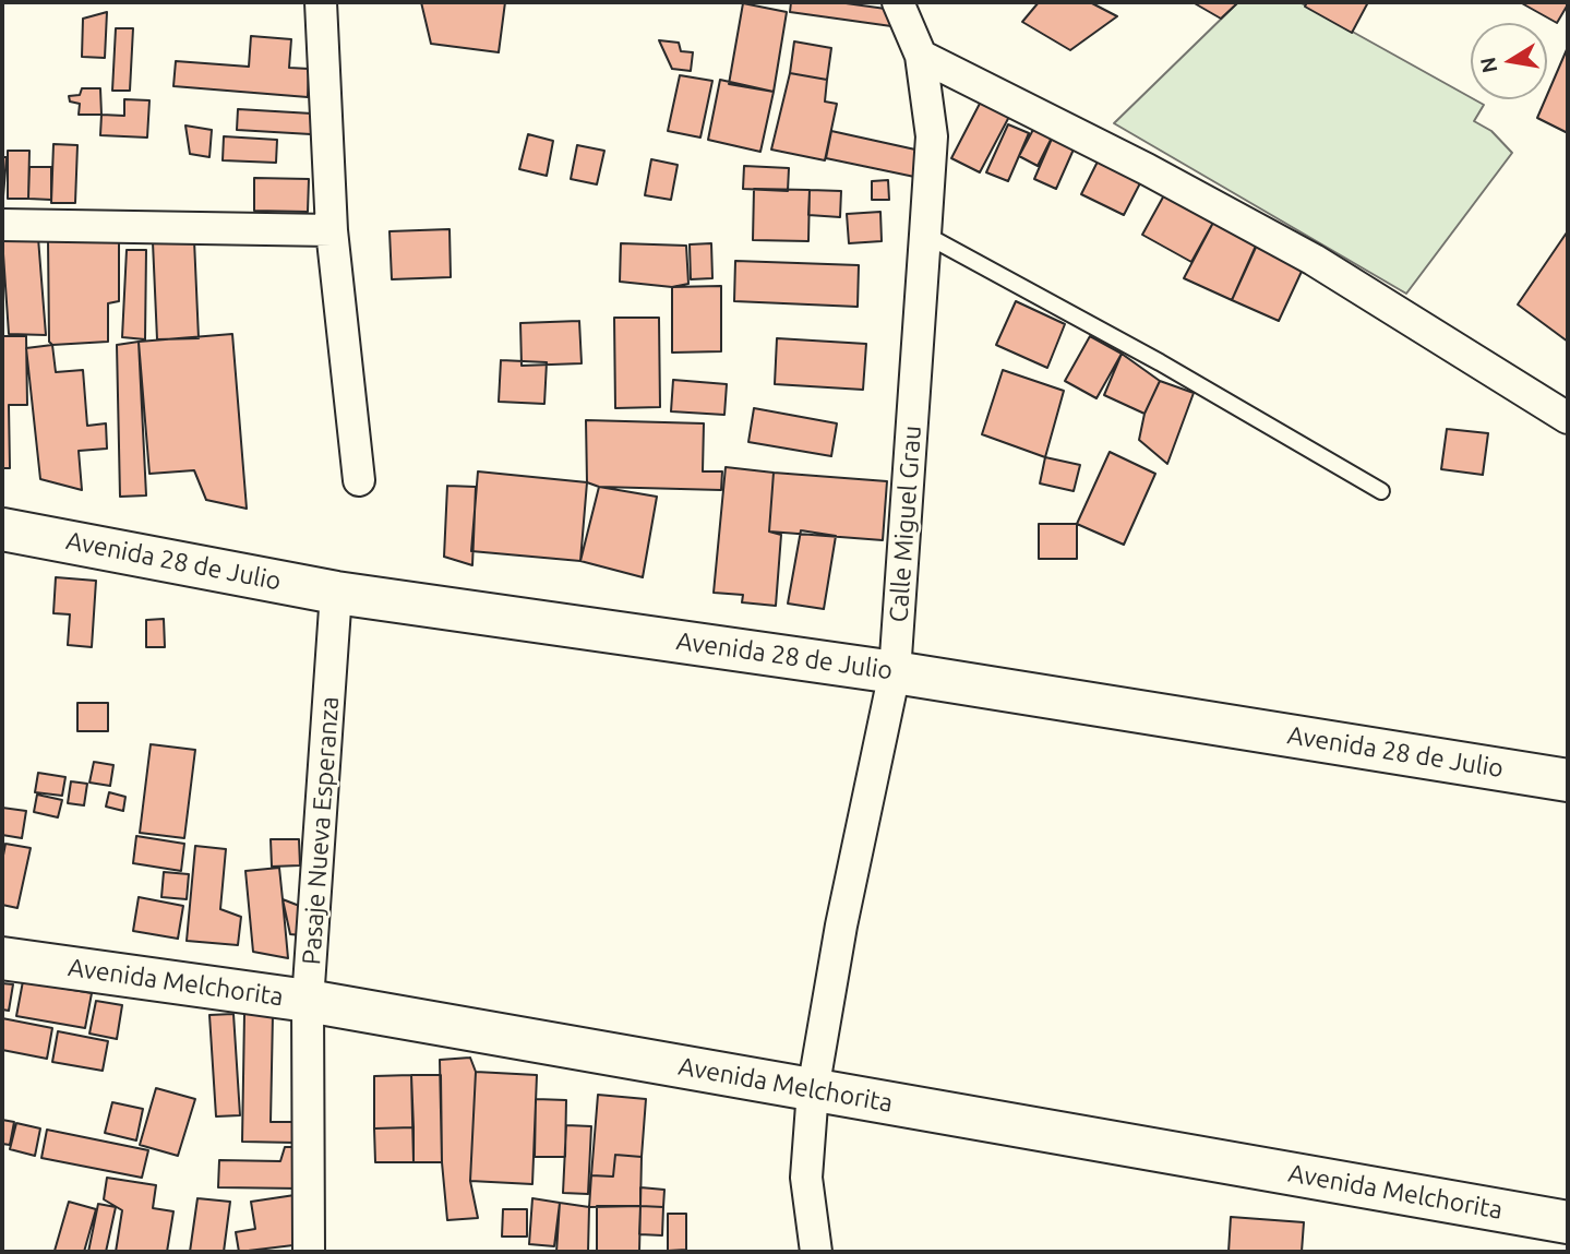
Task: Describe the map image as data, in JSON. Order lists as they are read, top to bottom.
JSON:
{
  "streets": {
    "main road": ["Avenida 28 de Julio", "Avenida Melchorita"],
    "street": ["Calle Miguel Grau", "Pasaje Nueva Esperanza"]
  },
  "crossings": [
    ["Calle Miguel Grau", "Avenida 28 de Julio"],
    ["Calle Miguel Grau", "Avenida Melchorita"],
    ["Avenida 28 de Julio", "Pasaje Nueva Esperanza"],
    ["Pasaje Nueva Esperanza", "Avenida Melchorita"]
  ],
  "north": "left"
}
